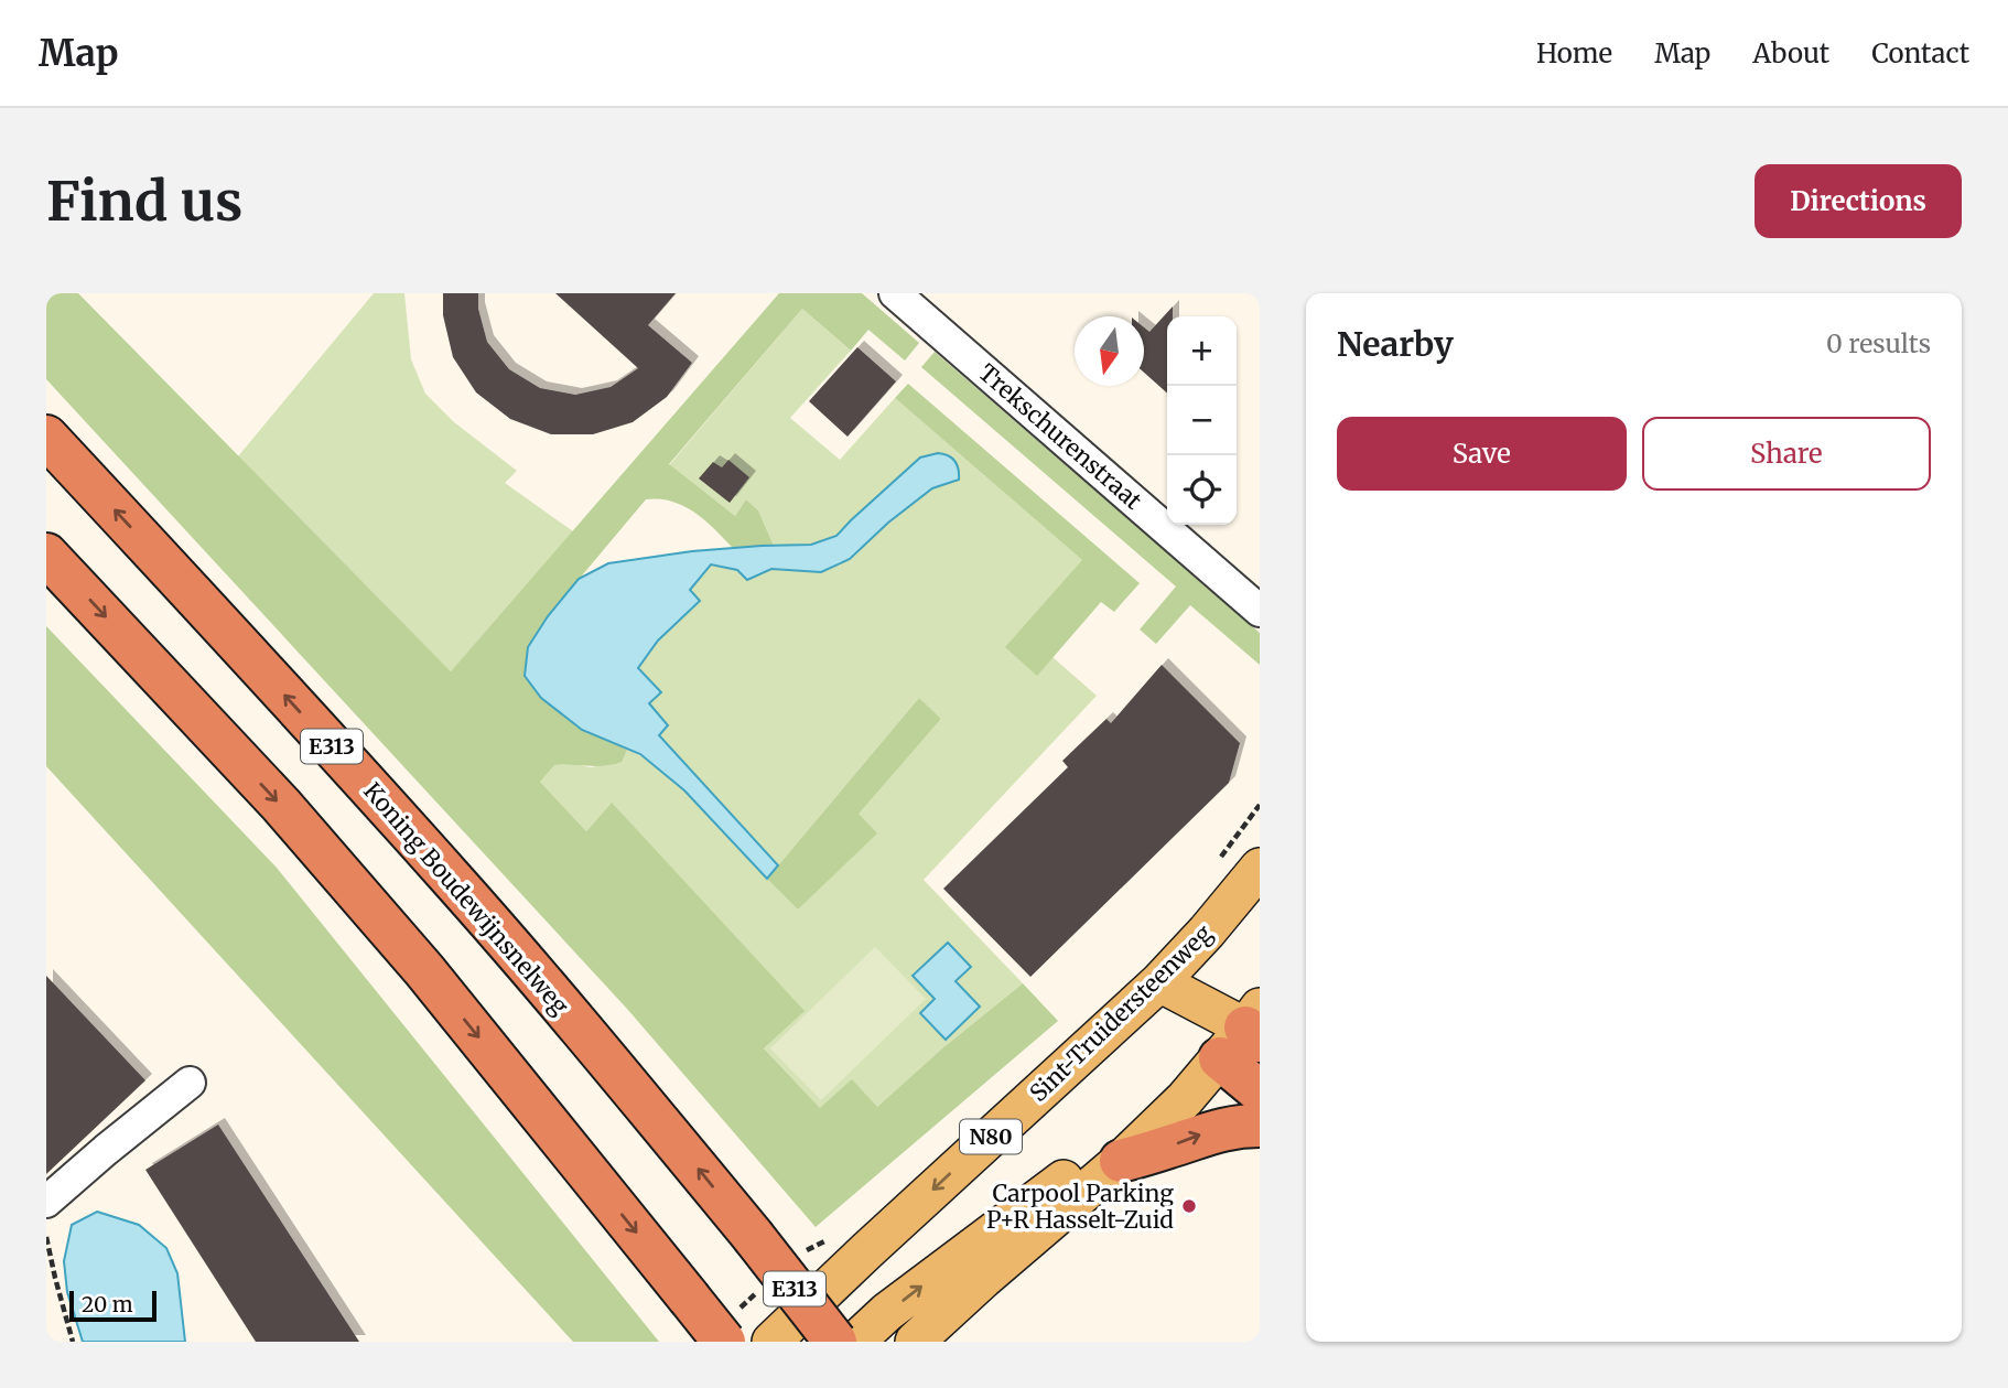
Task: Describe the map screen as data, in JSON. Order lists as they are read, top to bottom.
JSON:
{
  "streets": {
    "highway": ["E313", "Koning Boudewijnsnelweg"],
    "main road": ["Sint-Truidersteenweg", "N80"],
    "street": ["Trekschurenstraat"]
  },
  "places": ["Carpool Parking P+R Hasselt-Zuid"],
  "scale_bar": "20 m",
  "north": "bottom",
  "page": {
    "header": "Map",
    "nav": [
      "Home",
      "Map",
      "About",
      "Contact"
    ],
    "buttons": [
      "Directions",
      ["Save", "Share"]
    ],
    "title": "Find us",
    "heading": ["Nearby", "0 results"],
    "map_buttons": ["+", "−"],
    "scale": "20 m"
  }
}
